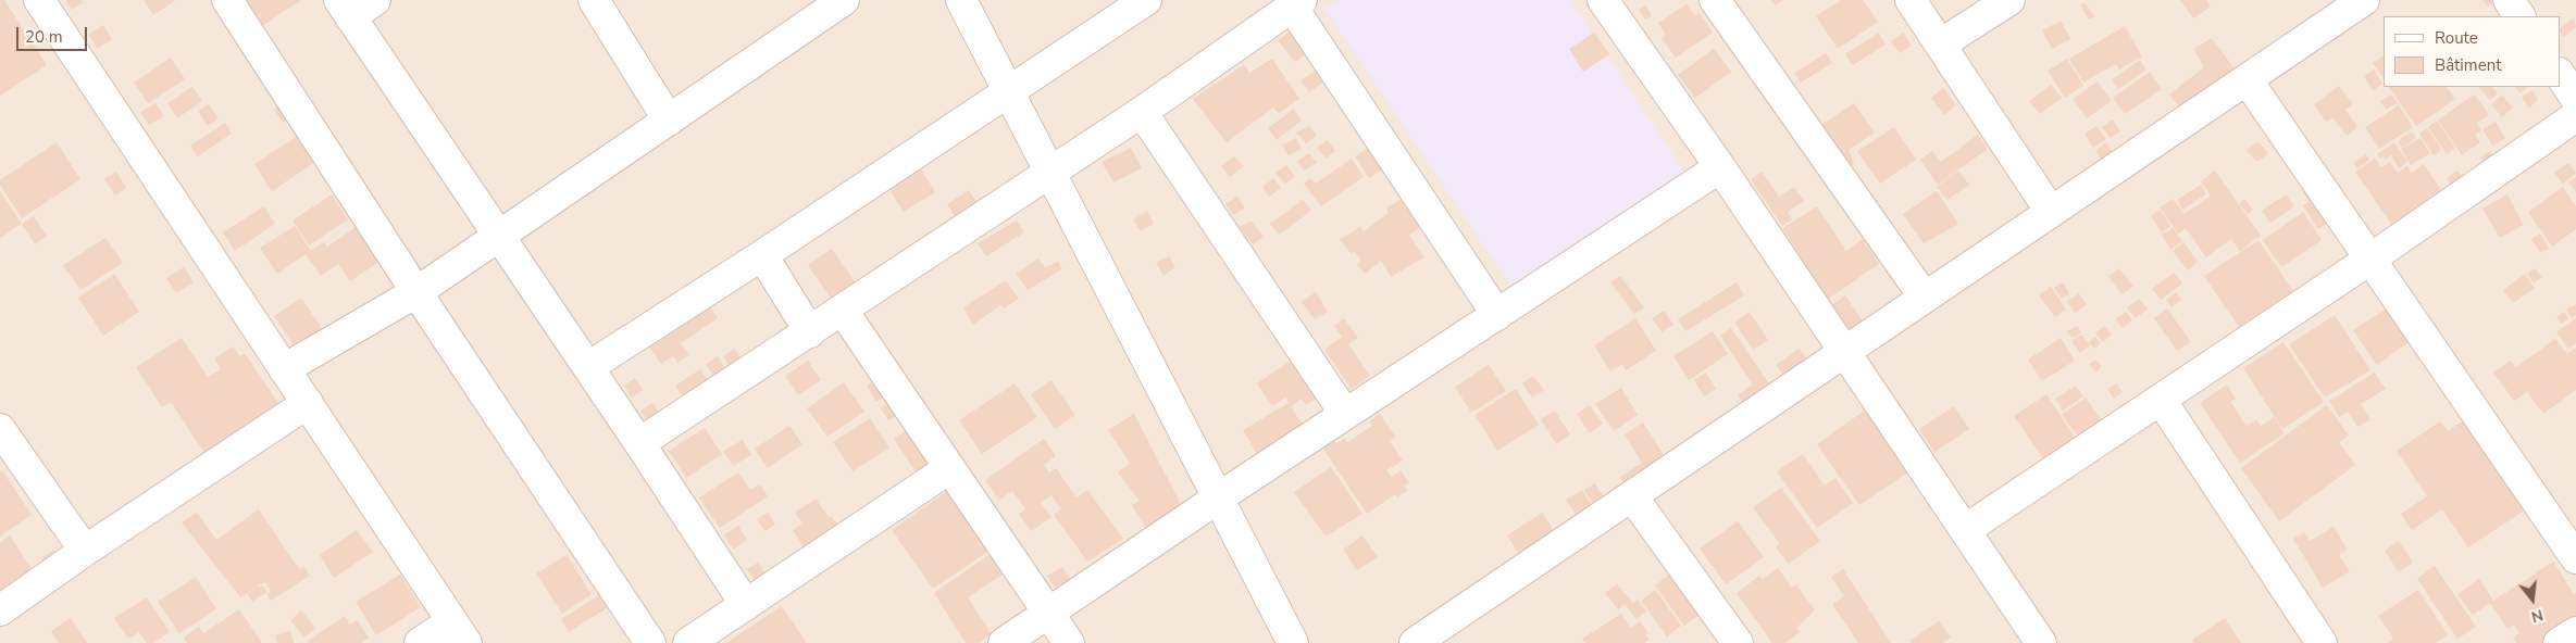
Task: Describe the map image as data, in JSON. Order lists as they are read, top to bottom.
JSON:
{
  "legend": ["Route", "Bâtiment"],
  "scale_bar": "20 m",
  "north": "bottom"
}
